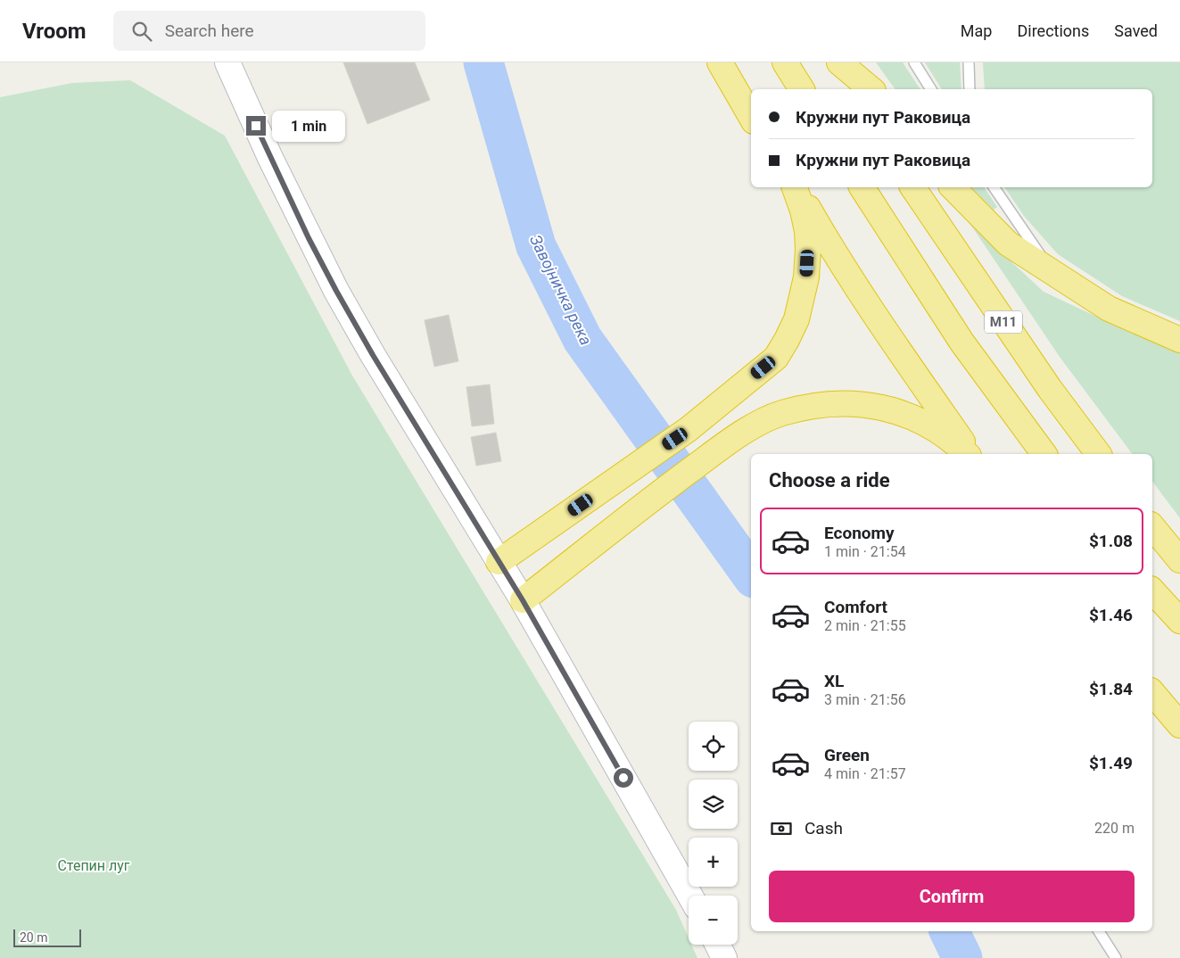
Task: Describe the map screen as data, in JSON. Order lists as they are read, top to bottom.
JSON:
{
  "streets": {
    "highway": ["M11"]
  },
  "water": ["Завојничка река"],
  "parks": ["Степин луг"],
  "scale_bar": "20 m",
  "page": {
    "header": "Vroom",
    "search": "Search here",
    "nav": ["Map", "Directions", "Saved"],
    "banner": ["Кружни пут Раковица", "Кружни пут Раковица"],
    "bubble": "1 min",
    "heading": "Choose a ride",
    "list": [
      {
        "name": "Economy",
        "note": "1 min · 21:54",
        "value": "$1.08"
      },
      {
        "name": "Comfort",
        "note": "2 min · 21:55",
        "value": "$1.46"
      },
      {
        "name": "XL",
        "note": "3 min · 21:56",
        "value": "$1.84"
      },
      {
        "name": "Green",
        "note": "4 min · 21:57",
        "value": "$1.49"
      }
    ],
    "map_buttons": ["+", "−"],
    "pay": ["Cash", "220 m"],
    "buttons": "Confirm",
    "scale": "20 m"
  }
}
